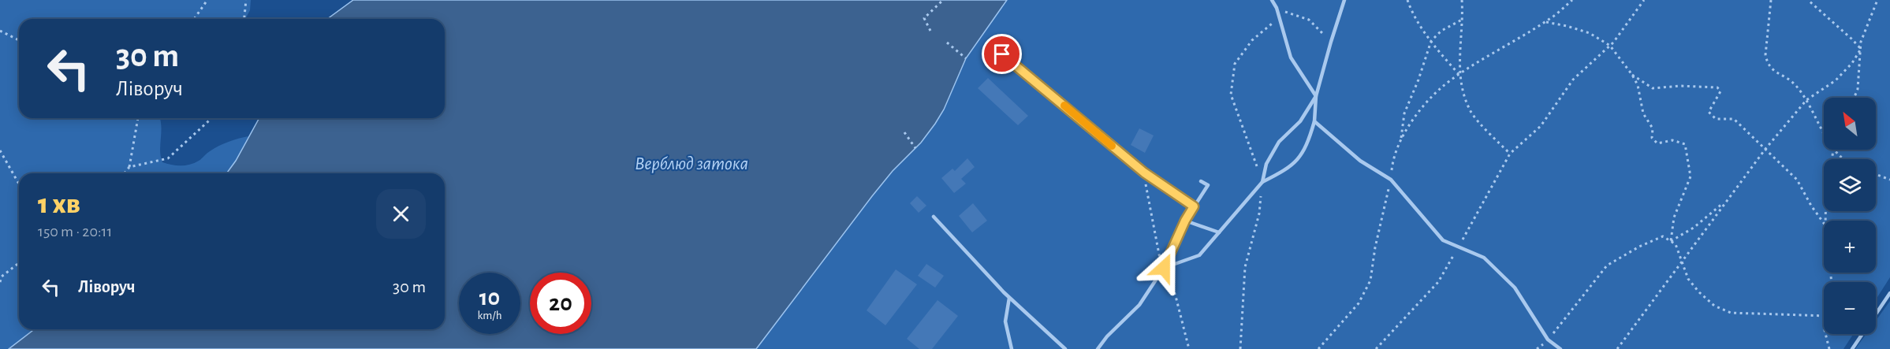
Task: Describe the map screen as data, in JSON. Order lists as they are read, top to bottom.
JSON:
{
  "water": ["Верблюд затока"],
  "north": "top left",
  "page": {
    "turn": ["30 m", "Ліворуч"],
    "map_buttons": ["+", "−"],
    "heading": ["1 хв", "150 m · 20:11"],
    "list": [
      {
        "name": "Ліворуч",
        "value": "30 m"
      }
    ],
    "speed": "10 km/h",
    "limit": "20"
  }
}
